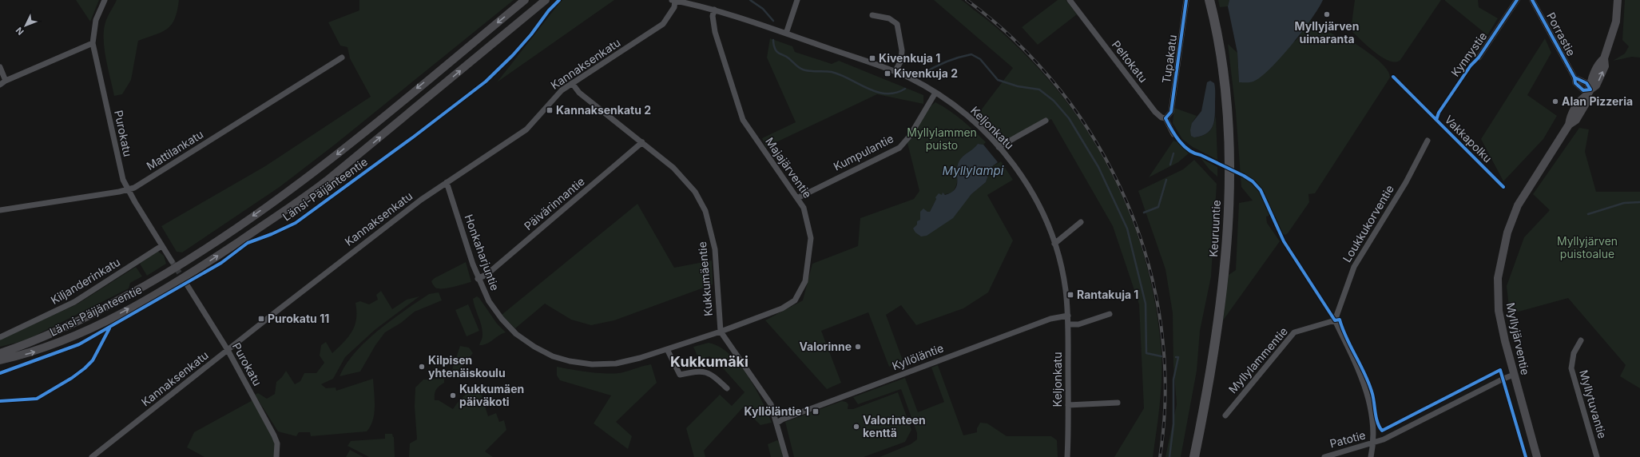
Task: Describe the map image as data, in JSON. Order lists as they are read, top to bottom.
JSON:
{
  "streets": {
    "highway": ["Keuruuntie"],
    "main road": ["Länsi-Päijänteentie", "Myllyjärventie"],
    "street": [
      "Porrastie",
      "Kynnystie",
      "Tupakatu",
      "Peltokatu",
      "Kannaksenkatu",
      "Keljonkatu",
      "Purokatu",
      "Mattilankatu",
      "Kumpulantie",
      "Majajärventie",
      "Päivärinnantie",
      "Loukkukorventie",
      "Honkaharjuntie",
      "Kukkumäentie",
      "Kiljanderinkatu",
      "Kyllöläntie",
      "Myllylammentie",
      "Myllytuvantie",
      "Patotie"
    ],
    "cycle path": ["Vakkapolku"]
  },
  "crossings": [
    ["Porrastie", "Myllyjärventie"],
    ["Tupakatu", "Peltokatu"],
    ["Kannaksenkatu", "Keljonkatu"],
    ["Kannaksenkatu", "Purokatu"],
    ["Kannaksenkatu", "Honkaharjuntie"],
    ["Kannaksenkatu", "Kukkumäentie"],
    ["Keljonkatu", "Kumpulantie"],
    ["Keljonkatu", "Majajärventie"],
    ["Keljonkatu", "Kyllöläntie"],
    ["Purokatu", "Mattilankatu"],
    ["Purokatu", "Kiljanderinkatu"],
    ["Kumpulantie", "Majajärventie"],
    ["Majajärventie", "Honkaharjuntie"],
    ["Majajärventie", "Kukkumäentie"],
    ["Päivärinnantie", "Honkaharjuntie"],
    ["Päivärinnantie", "Kukkumäentie"],
    ["Loukkukorventie", "Myllylammentie"],
    ["Honkaharjuntie", "Kukkumäentie"],
    ["Myllyjärventie", "Patotie"]
  ],
  "districts": ["Kukkumäki"],
  "water": ["Myllylampi"],
  "parks": ["Myllylammen puisto", "Myllyjärven puistoalue"],
  "places": {
    "other": [
      "Myllyjärven uimaranta",
      "Alan Pizzeria",
      "Valorinne",
      "Kilpisen yhtenäiskoulu",
      "Kukkumäen päiväkoti",
      "Valorinteen kenttä"
    ],
    "transit": [
      "Kivenkuja 1",
      "Kivenkuja 2",
      "Kannaksenkatu 2",
      "Rantakuja 1",
      "Purokatu 11",
      "Kyllöläntie 1"
    ]
  },
  "north": "bottom left"
}
